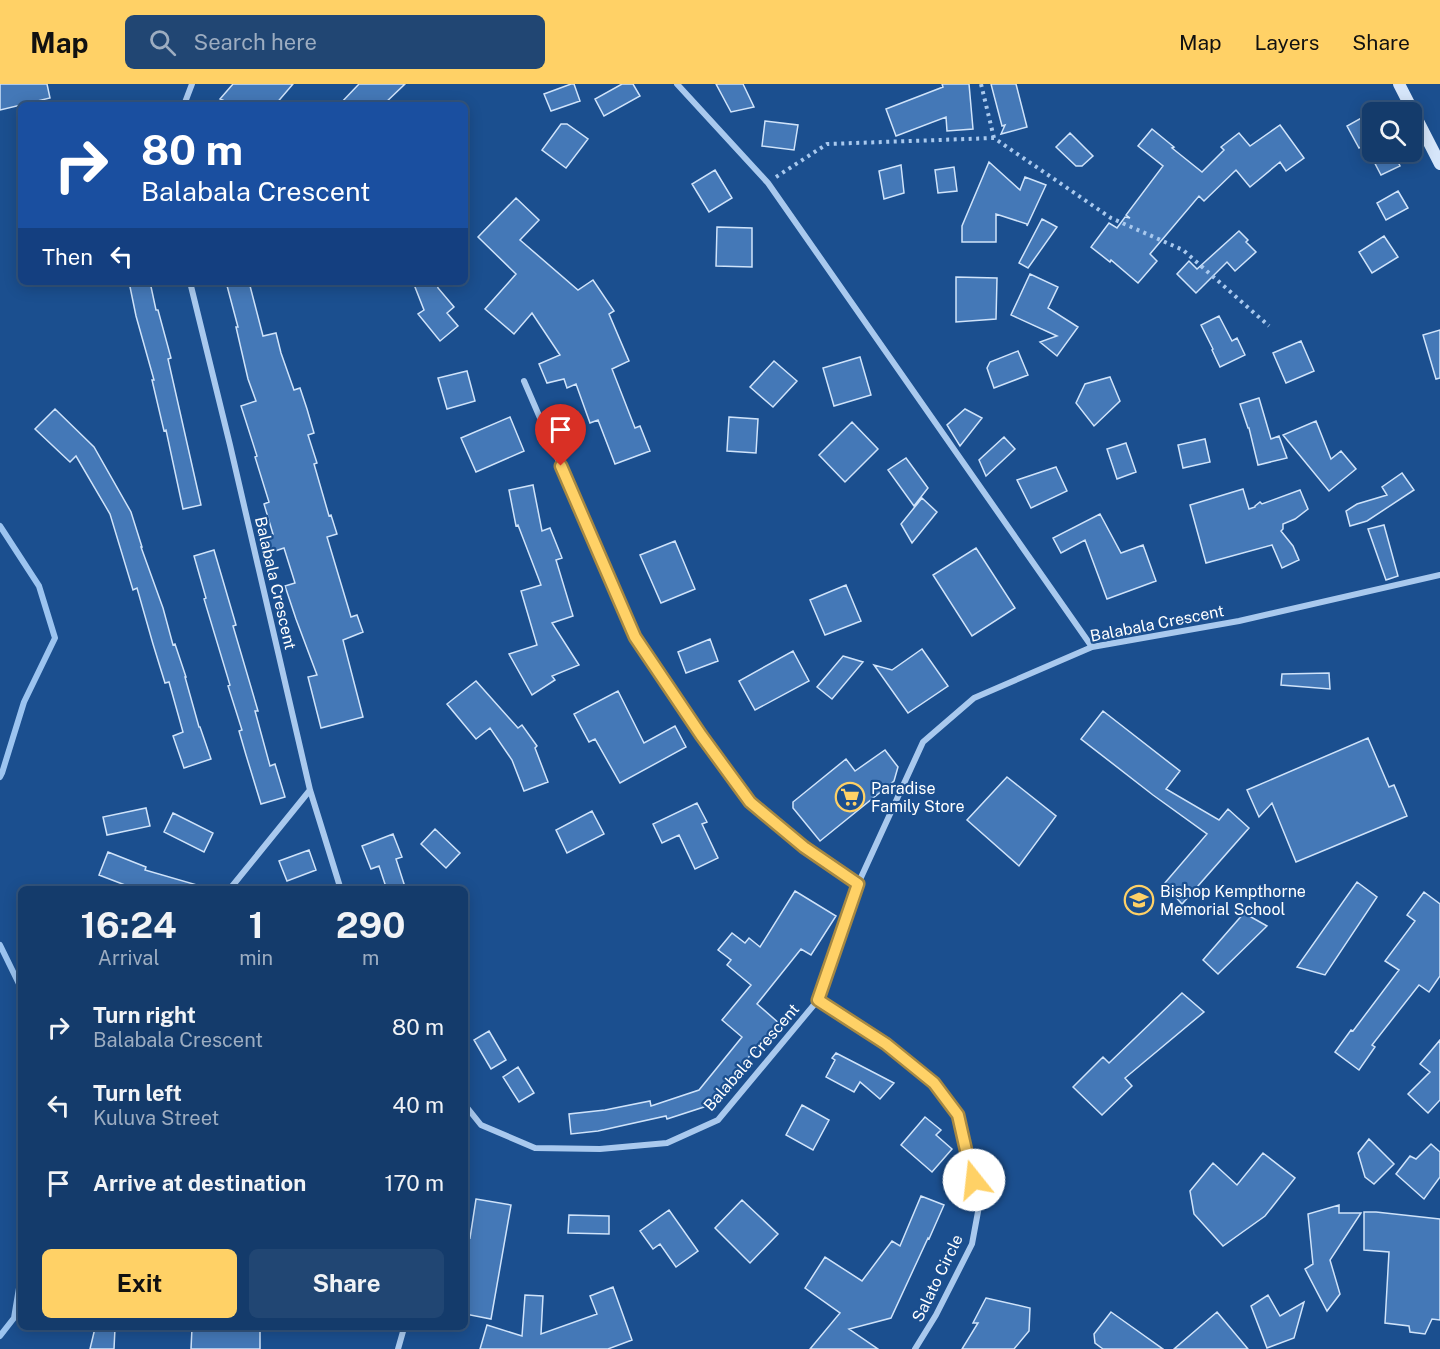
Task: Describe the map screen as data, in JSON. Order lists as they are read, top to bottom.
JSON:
{
  "streets": {
    "street": ["Balabala Crescent", "Salato Circle"]
  },
  "crossings": [
    ["Balabala Crescent", "Salato Circle"]
  ],
  "places": {
    "supermarket": ["Paradise Family Store"],
    "school or university": ["Bishop Kempthorne Memorial School"]
  },
  "page": {
    "header": "Map",
    "search": "Search here",
    "nav": ["Map", "Layers", "Share"],
    "turn": ["80 m", "Balabala Crescent"],
    "then": "Then",
    "eta": [
      "16:24",
      "Arrival",
      "1",
      "min",
      "290",
      "m"
    ],
    "list": [
      {
        "name": "Turn right",
        "note": "Balabala Crescent",
        "value": "80 m"
      },
      {
        "name": "Turn left",
        "note": "Kuluva Street",
        "value": "40 m"
      },
      {
        "name": "Arrive at destination",
        "value": "170 m"
      }
    ],
    "buttons": ["Exit", "Share"]
  }
}
